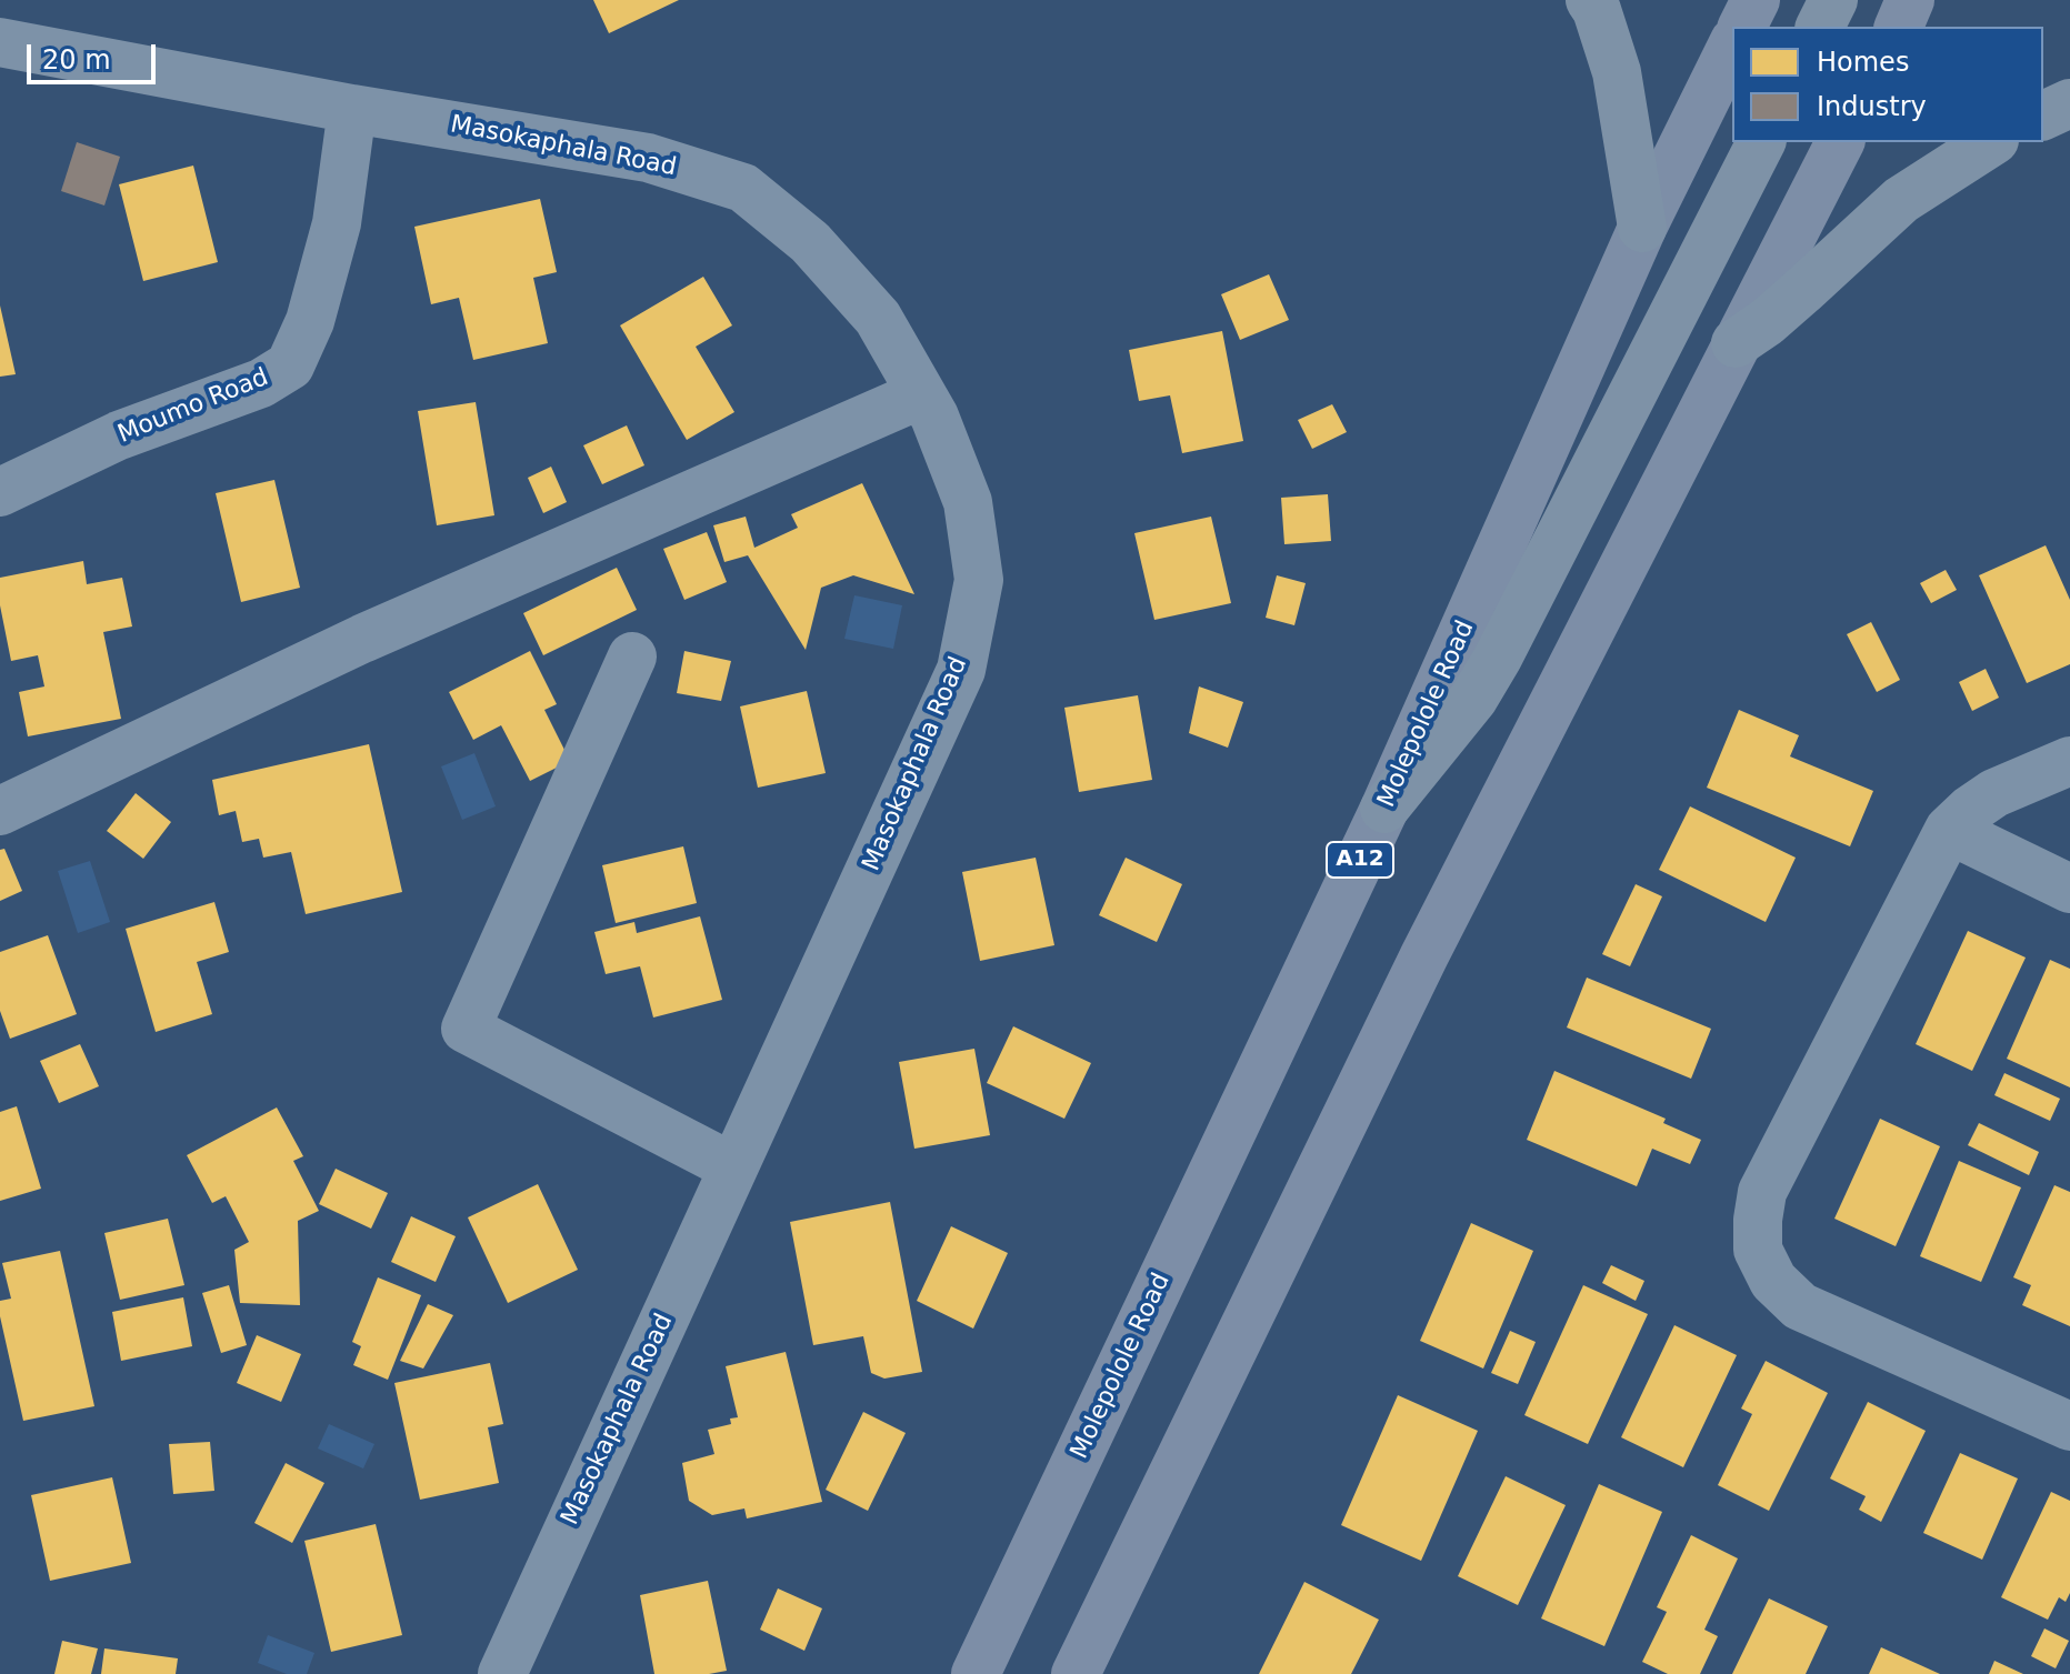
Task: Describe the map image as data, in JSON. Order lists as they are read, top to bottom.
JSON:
{
  "streets": {
    "main road": ["Molepolole Road", "A12"],
    "street": ["Masokaphala Road", "Moumo Road"]
  },
  "crossings": [
    ["Masokaphala Road", "Moumo Road"]
  ],
  "legend": ["Homes", "Industry"],
  "scale_bar": "20 m"
}
